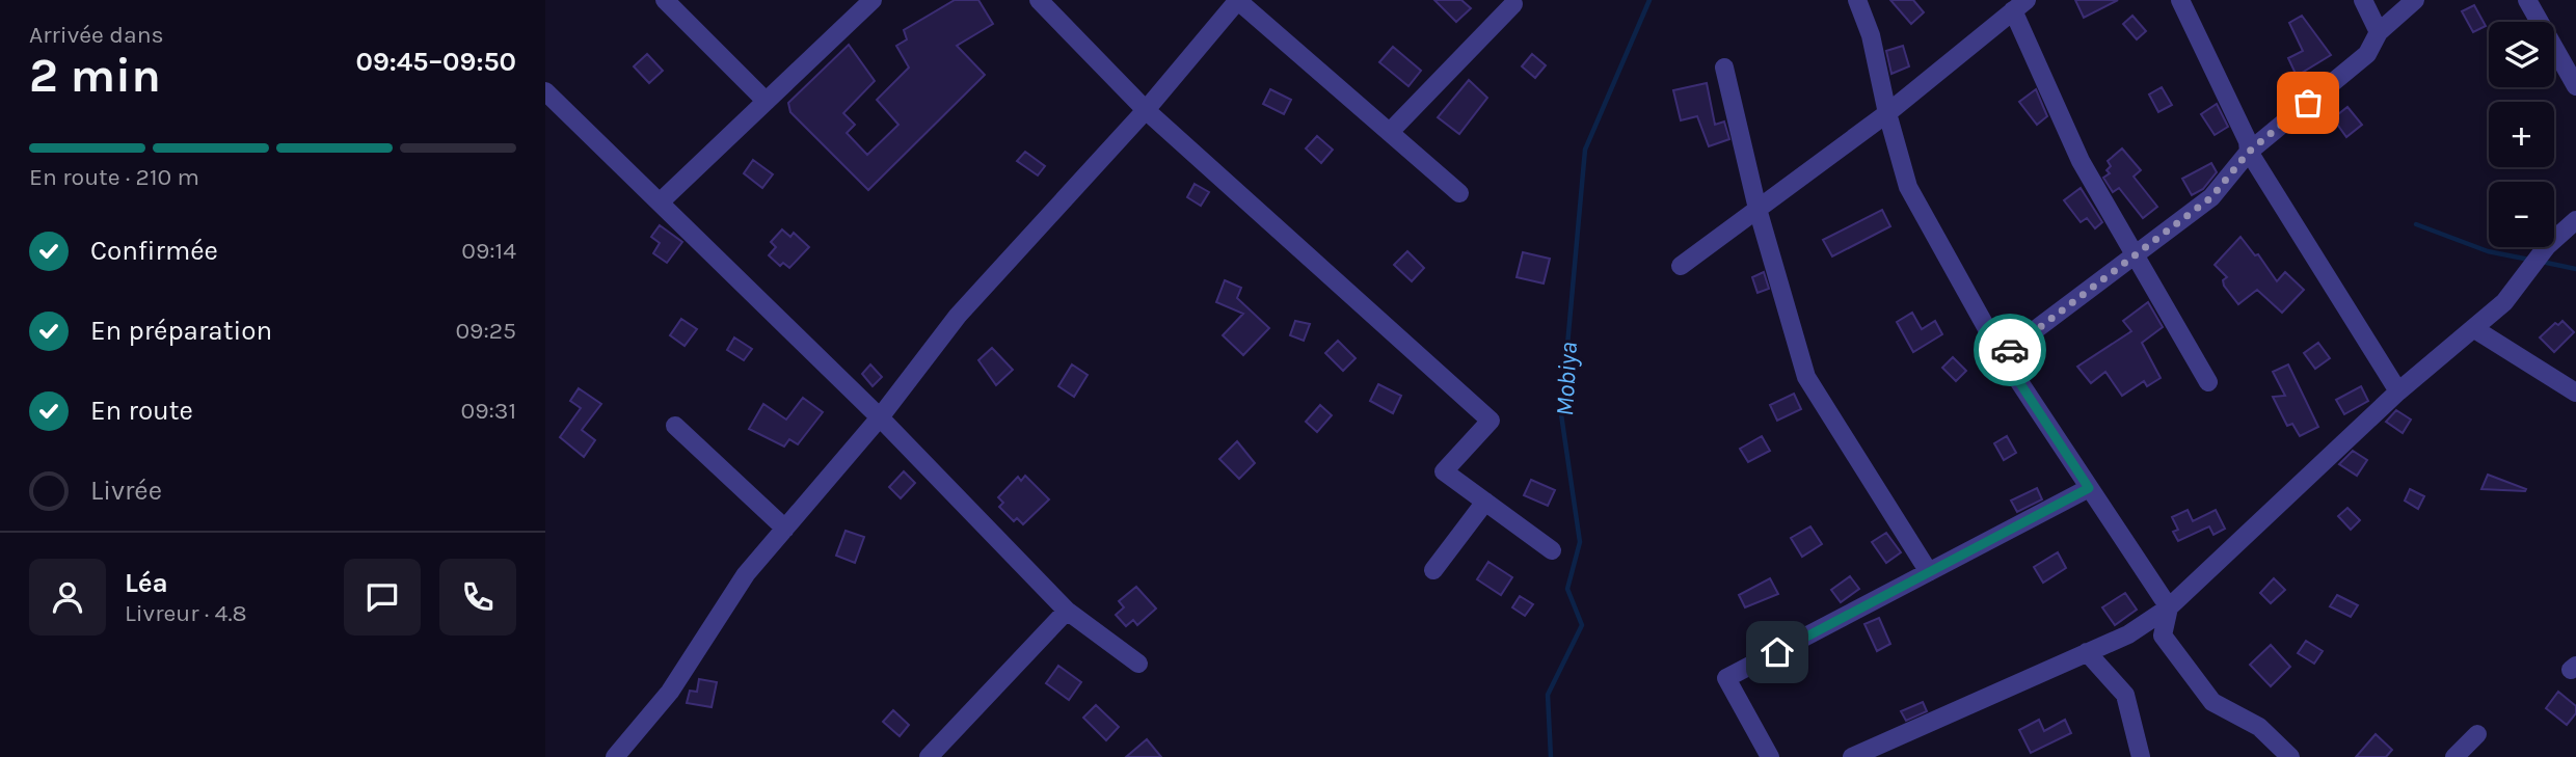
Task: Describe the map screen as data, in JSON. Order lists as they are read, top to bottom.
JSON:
{
  "water": ["Mobiya"],
  "page": {
    "heading": ["2 min", "Arrivée dans", "09:45–09:50"],
    "panel": ["Léa", "Livreur · 4.8"],
    "map_buttons": ["+", "−"],
    "bar": "En route · 210 m",
    "list": [
      ["Confirmée", "09:14"],
      ["En préparation", "09:25"],
      ["En route", "09:31"],
      "Livrée"
    ]
  }
}
